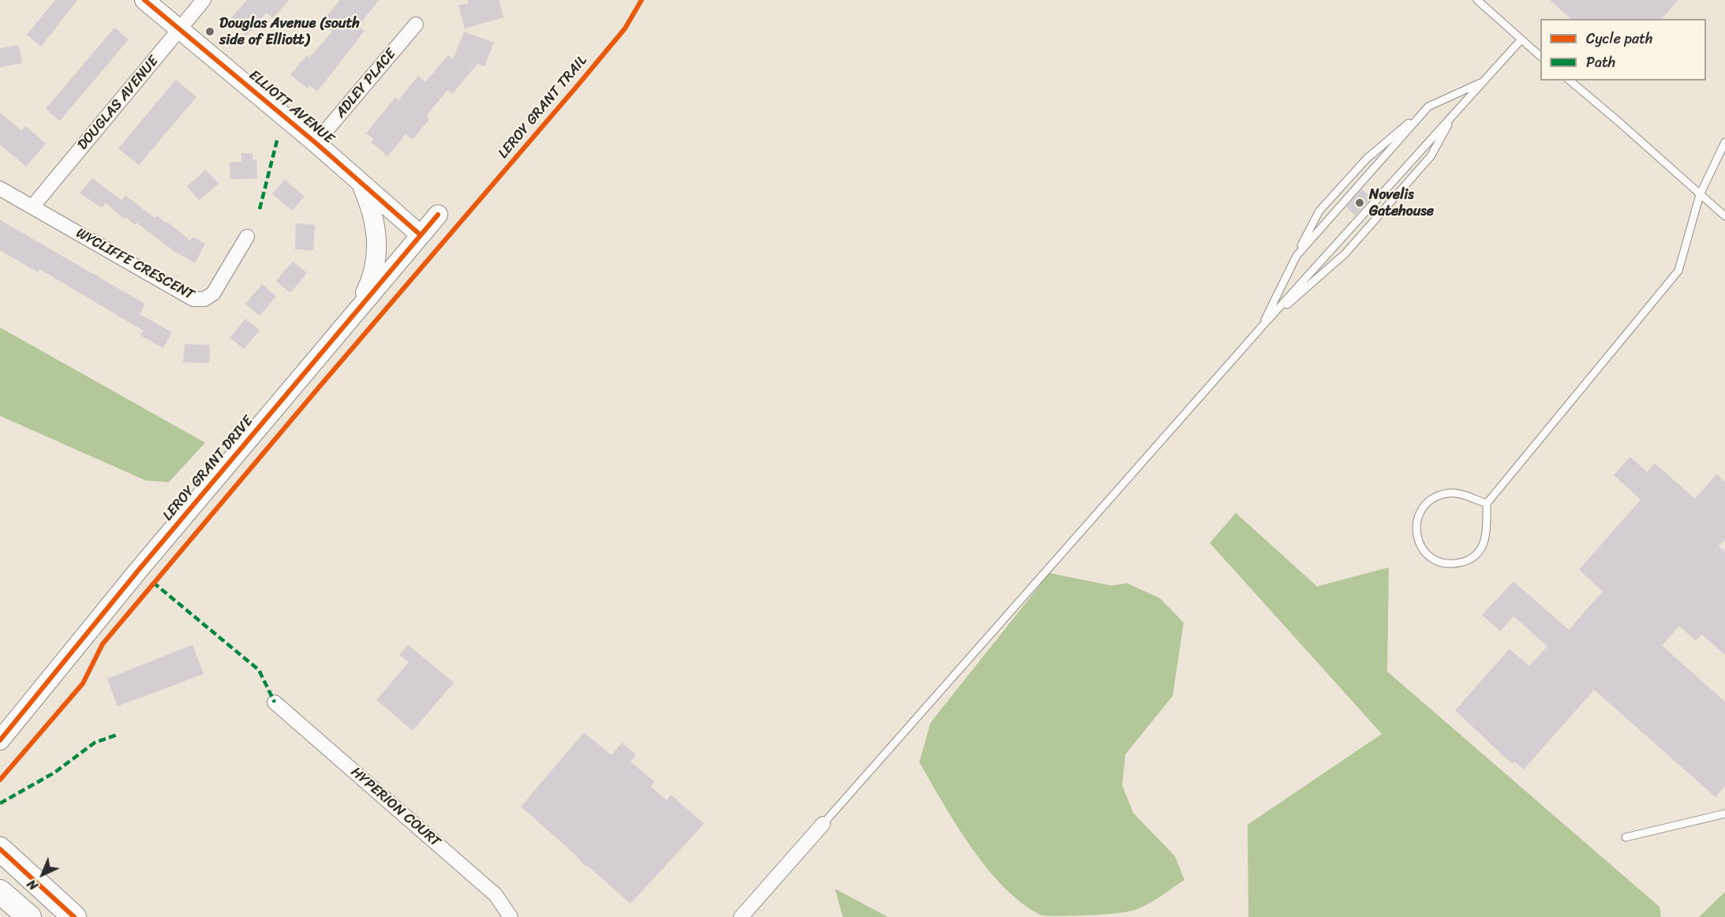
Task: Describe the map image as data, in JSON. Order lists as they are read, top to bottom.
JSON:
{
  "streets": {
    "street": [
      "ADLEY PLACE",
      "DOUGLAS AVENUE",
      "ELLIOTT AVENUE",
      "WYCLIFFE CRESCENT",
      "LEROY GRANT DRIVE",
      "HYPERION COURT"
    ],
    "cycle path": ["LEROY GRANT TRAIL"]
  },
  "crossings": [
    ["ADLEY PLACE", "ELLIOTT AVENUE"],
    ["DOUGLAS AVENUE", "ELLIOTT AVENUE"],
    ["DOUGLAS AVENUE", "WYCLIFFE CRESCENT"],
    ["ELLIOTT AVENUE", "LEROY GRANT DRIVE"]
  ],
  "places": ["Douglas Avenue (south side of Elliott)", "Novelis Gatehouse"],
  "legend": ["Cycle path", "Path"],
  "north": "bottom left"
}
